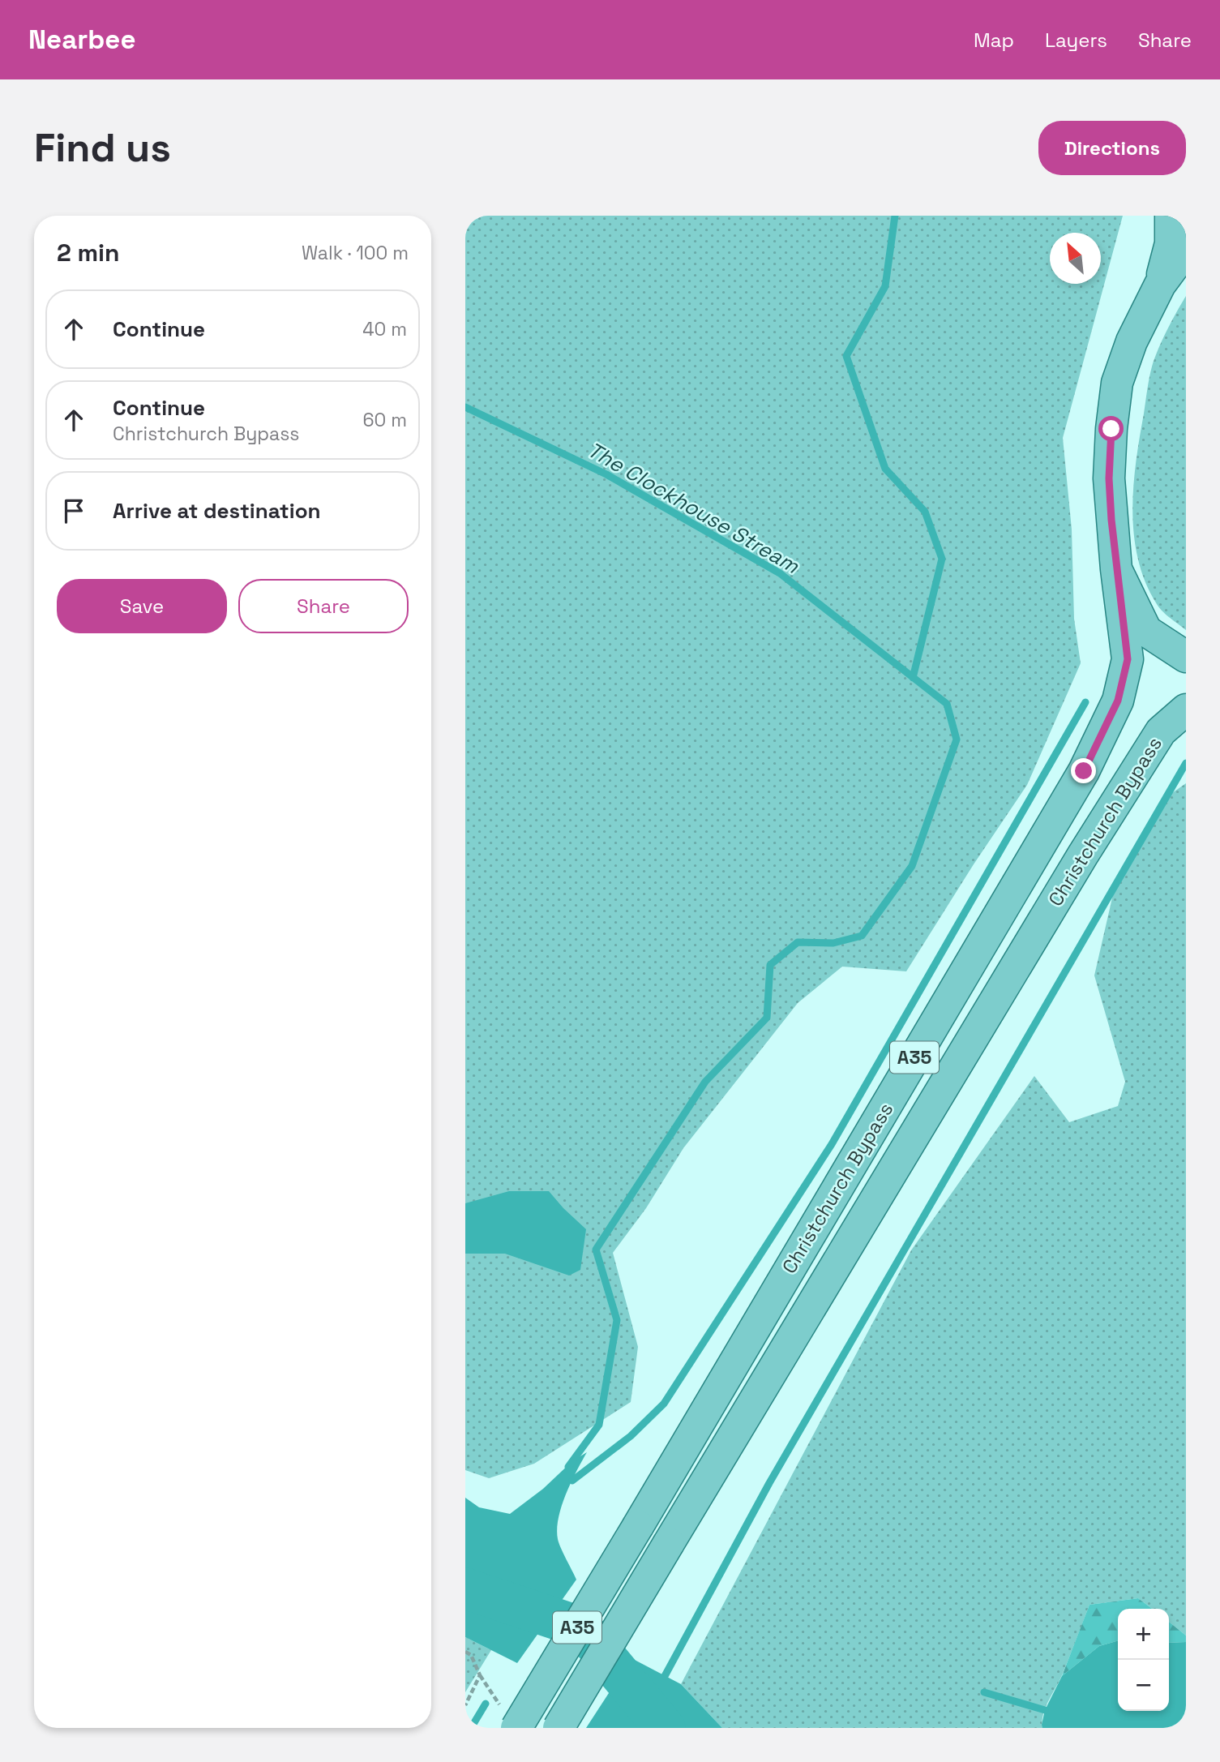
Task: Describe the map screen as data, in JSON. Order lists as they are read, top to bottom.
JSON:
{
  "streets": {
    "main road": ["Christchurch Bypass", "A35"]
  },
  "water": ["The Clockhouse Stream"],
  "north": "top left",
  "page": {
    "header": "Nearbee",
    "nav": ["Map", "Layers", "Share"],
    "buttons": [
      "Directions",
      ["Save", "Share"]
    ],
    "title": "Find us",
    "heading": ["2 min", "Walk · 100 m"],
    "list": [
      ["Continue", "40 m"],
      ["Continue", "Christchurch Bypass", "60 m"],
      "Arrive at destination"
    ],
    "map_buttons": ["+", "−"]
  }
}
